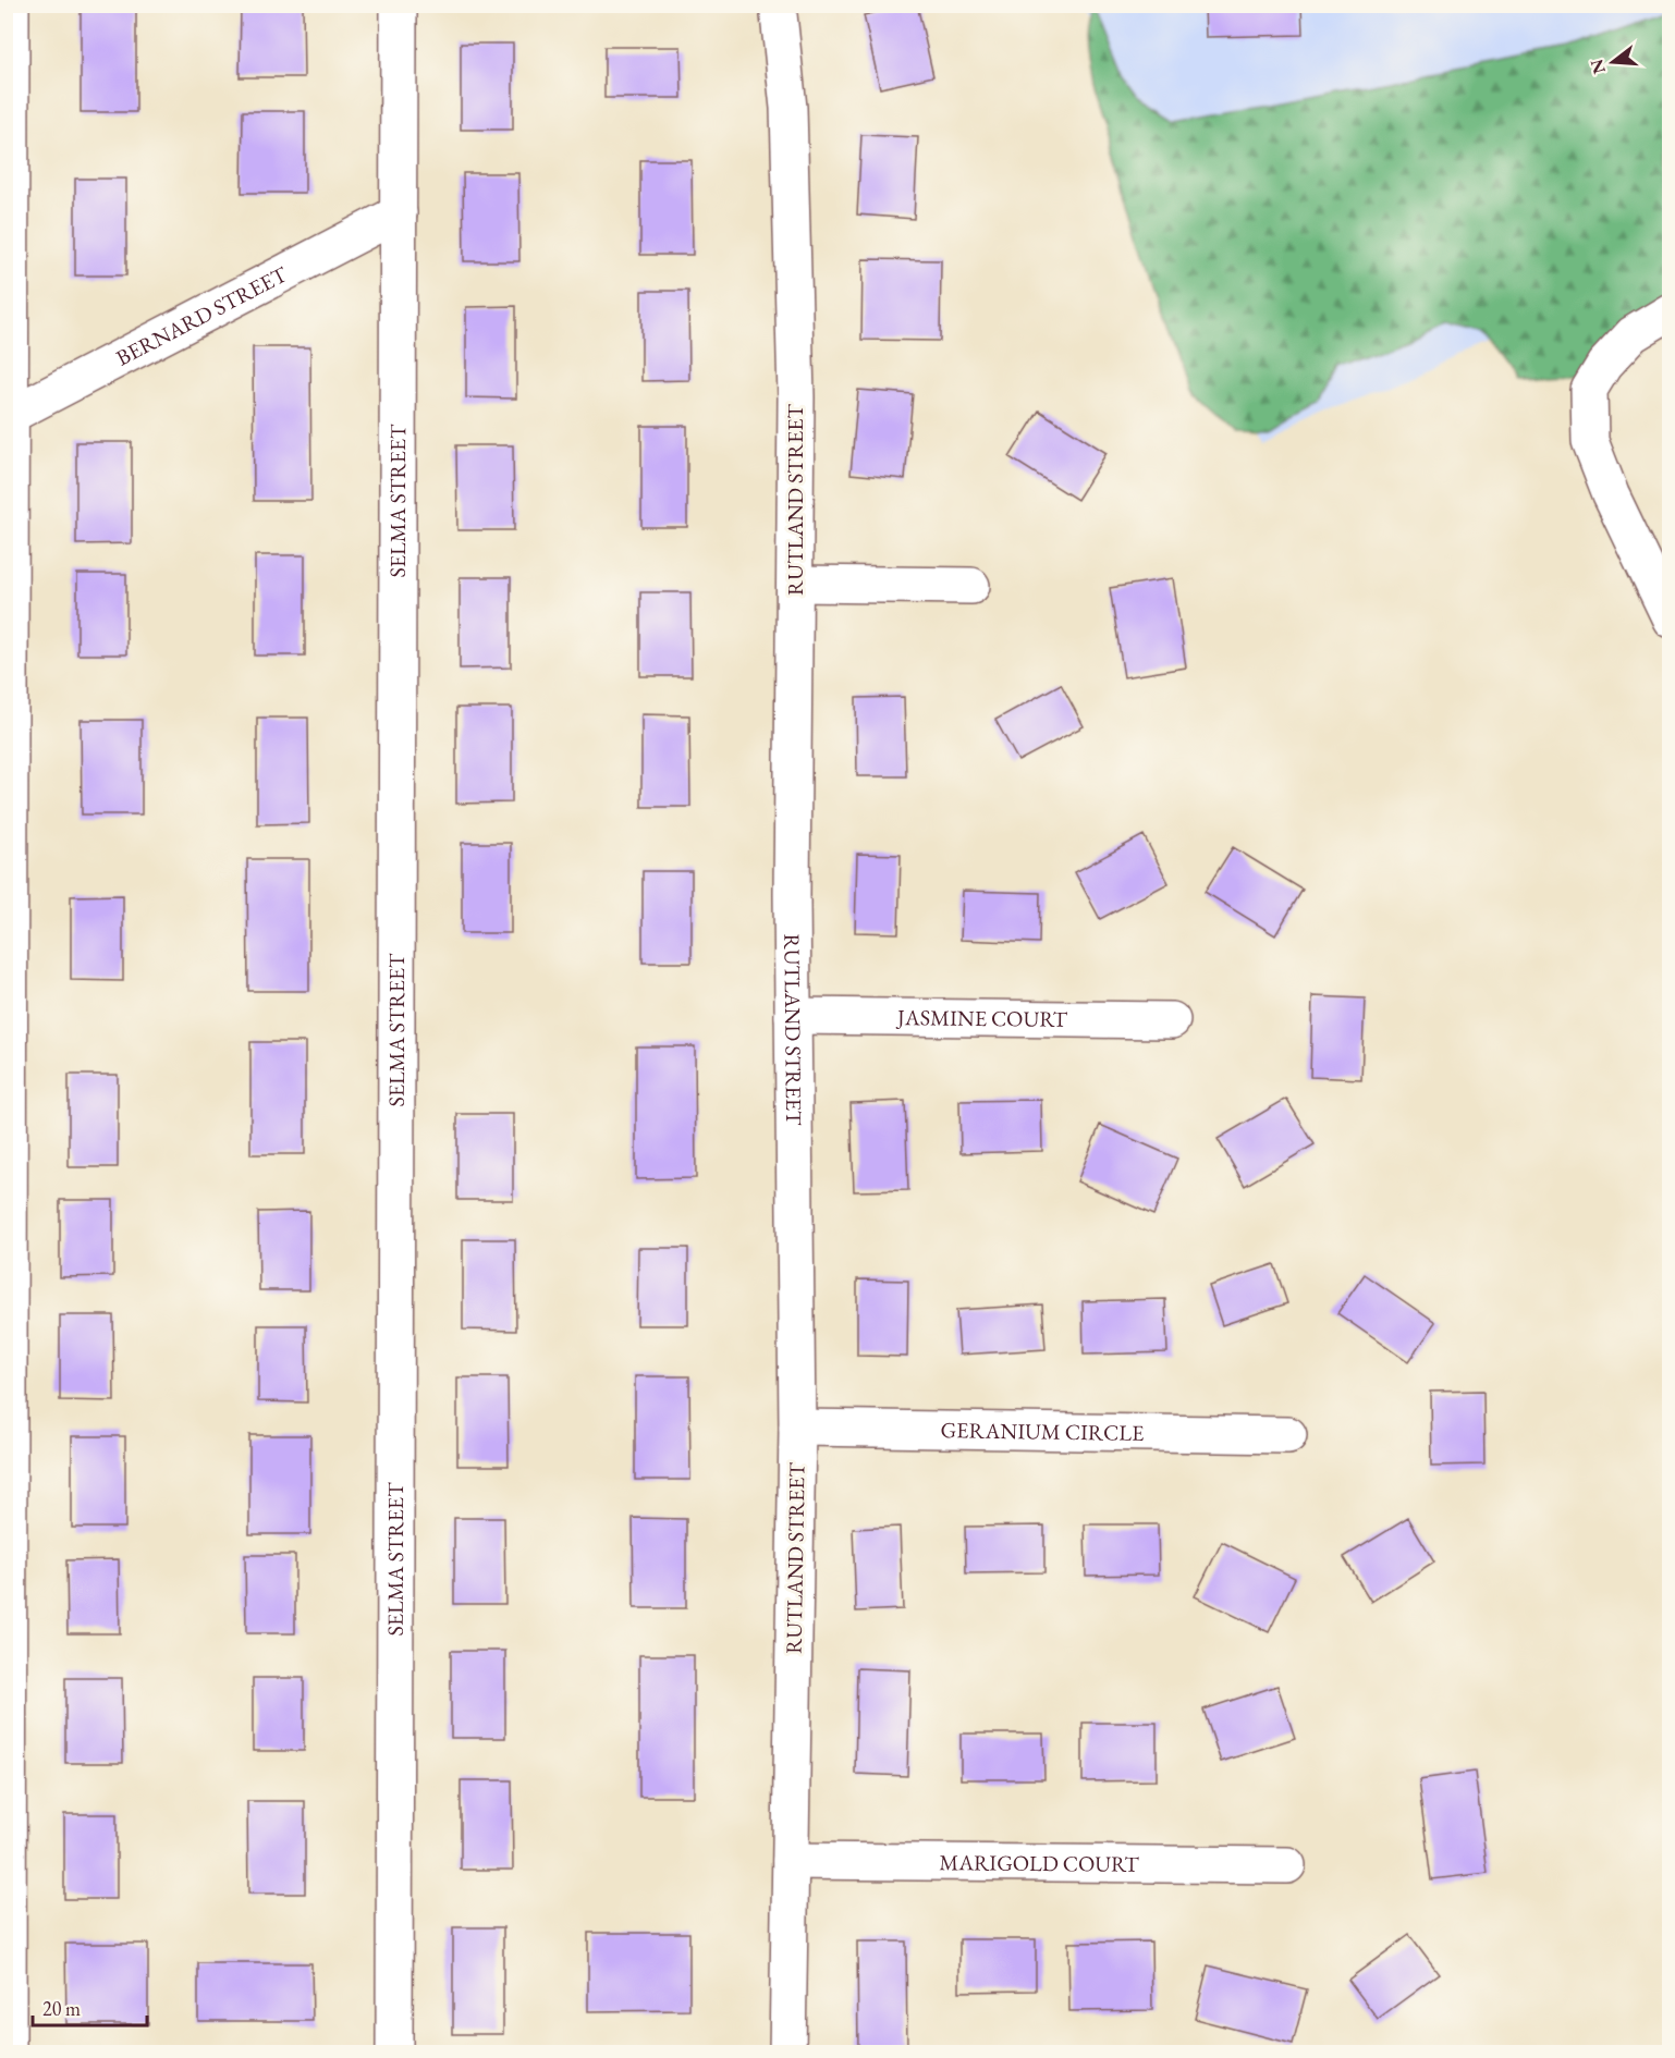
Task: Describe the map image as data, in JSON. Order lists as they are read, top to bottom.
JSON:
{
  "streets": {
    "street": [
      "BERNARD STREET",
      "SELMA STREET",
      "RUTLAND STREET",
      "JASMINE COURT",
      "GERANIUM CIRCLE",
      "MARIGOLD COURT"
    ]
  },
  "crossings": [
    ["BERNARD STREET", "SELMA STREET"],
    ["RUTLAND STREET", "JASMINE COURT"],
    ["RUTLAND STREET", "GERANIUM CIRCLE"],
    ["RUTLAND STREET", "MARIGOLD COURT"]
  ],
  "scale_bar": "20 m",
  "north": "left"
}
